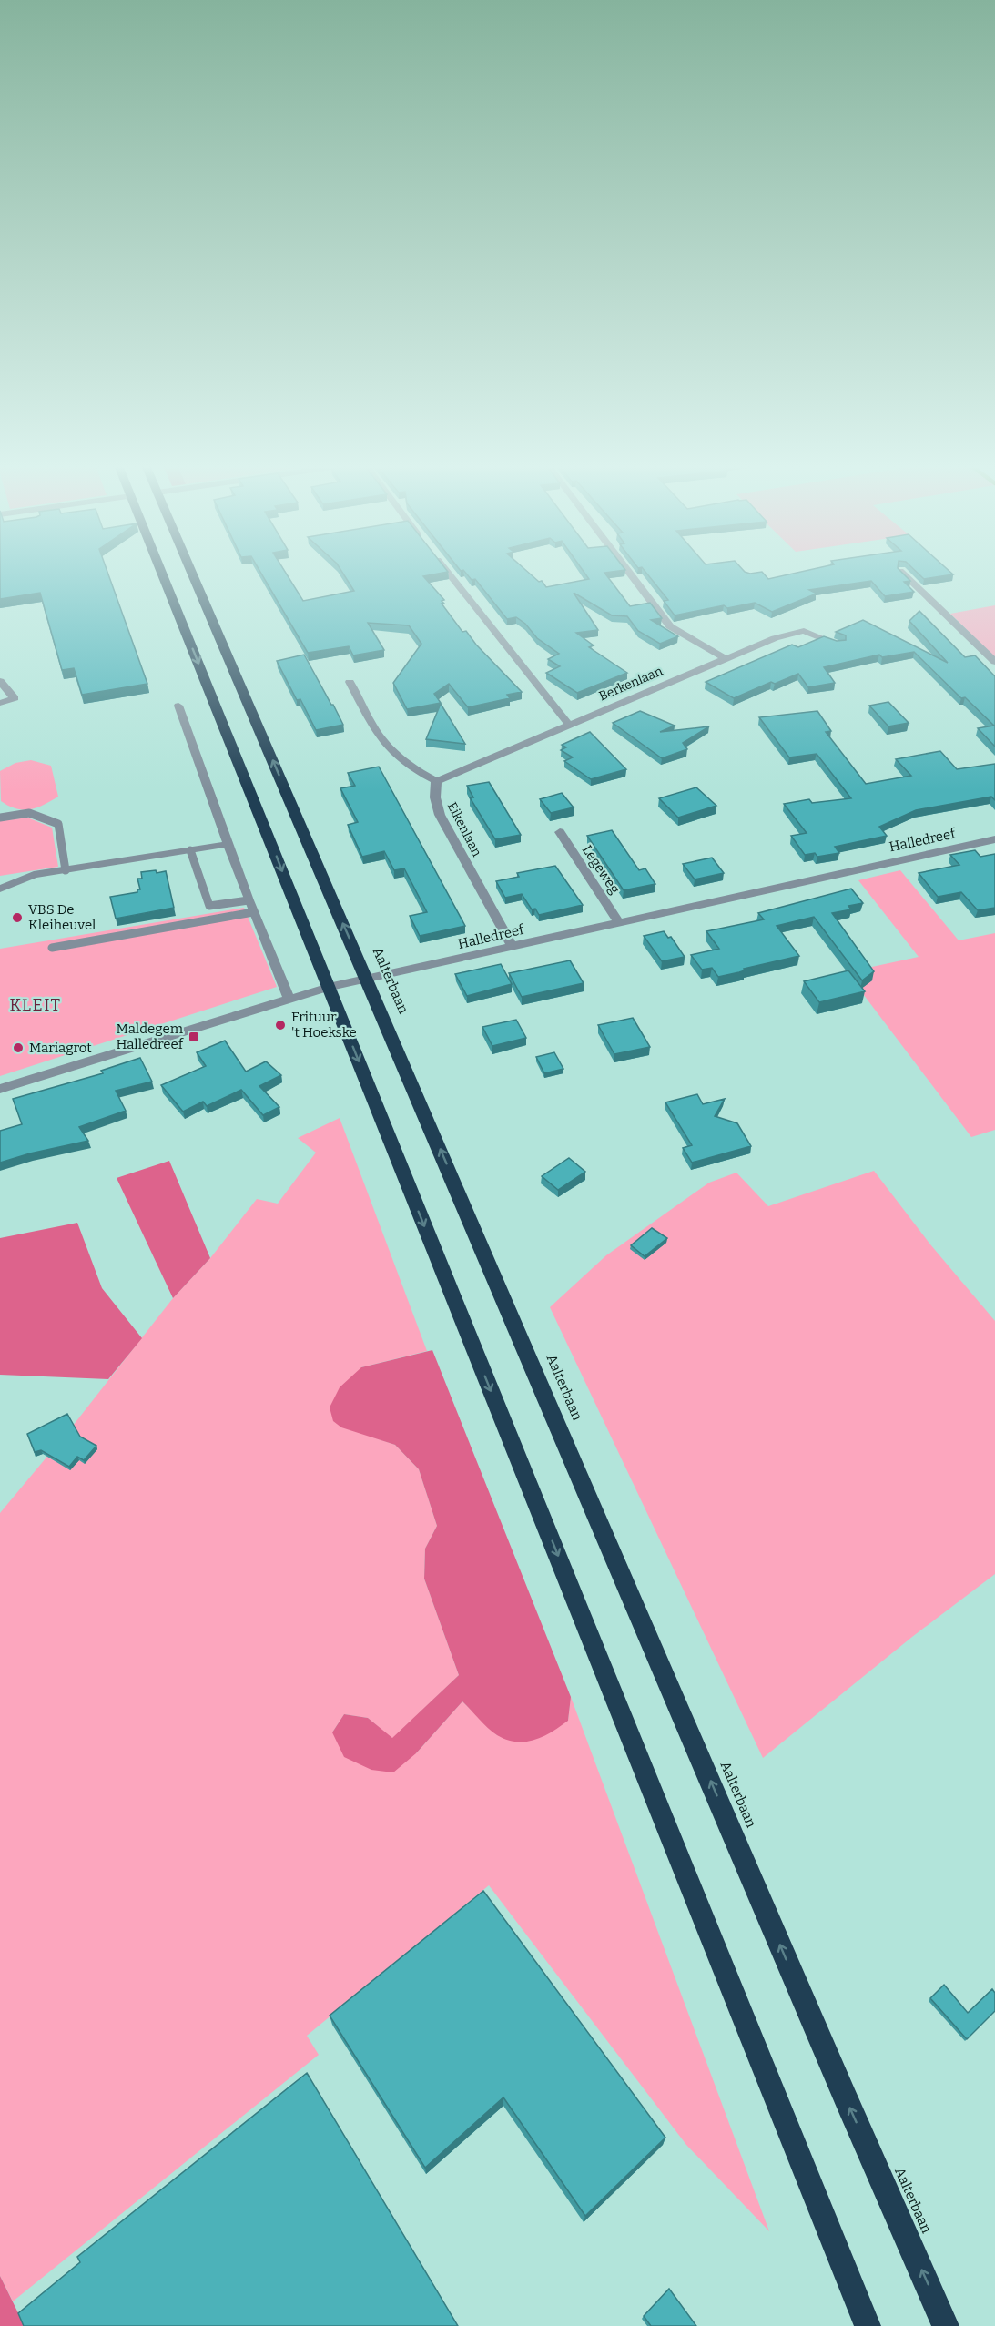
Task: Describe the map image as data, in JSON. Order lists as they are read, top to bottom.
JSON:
{
  "streets": {
    "highway": ["Aalterbaan"],
    "street": [
      "Berkenlaan",
      "Eikenlaan",
      "Halledreef",
      "Legeweg"
    ]
  },
  "crossings": [
    ["Berkenlaan", "Eikenlaan"],
    ["Eikenlaan", "Halledreef"],
    ["Halledreef", "Legeweg"],
    ["Halledreef", "Aalterbaan"]
  ],
  "districts": ["KLEIT"],
  "places": {
    "other": ["VBS De Kleiheuvel", "Frituur 't Hoekske", "Mariagrot"],
    "transit": ["Maldegem Halledreef"]
  }
}
